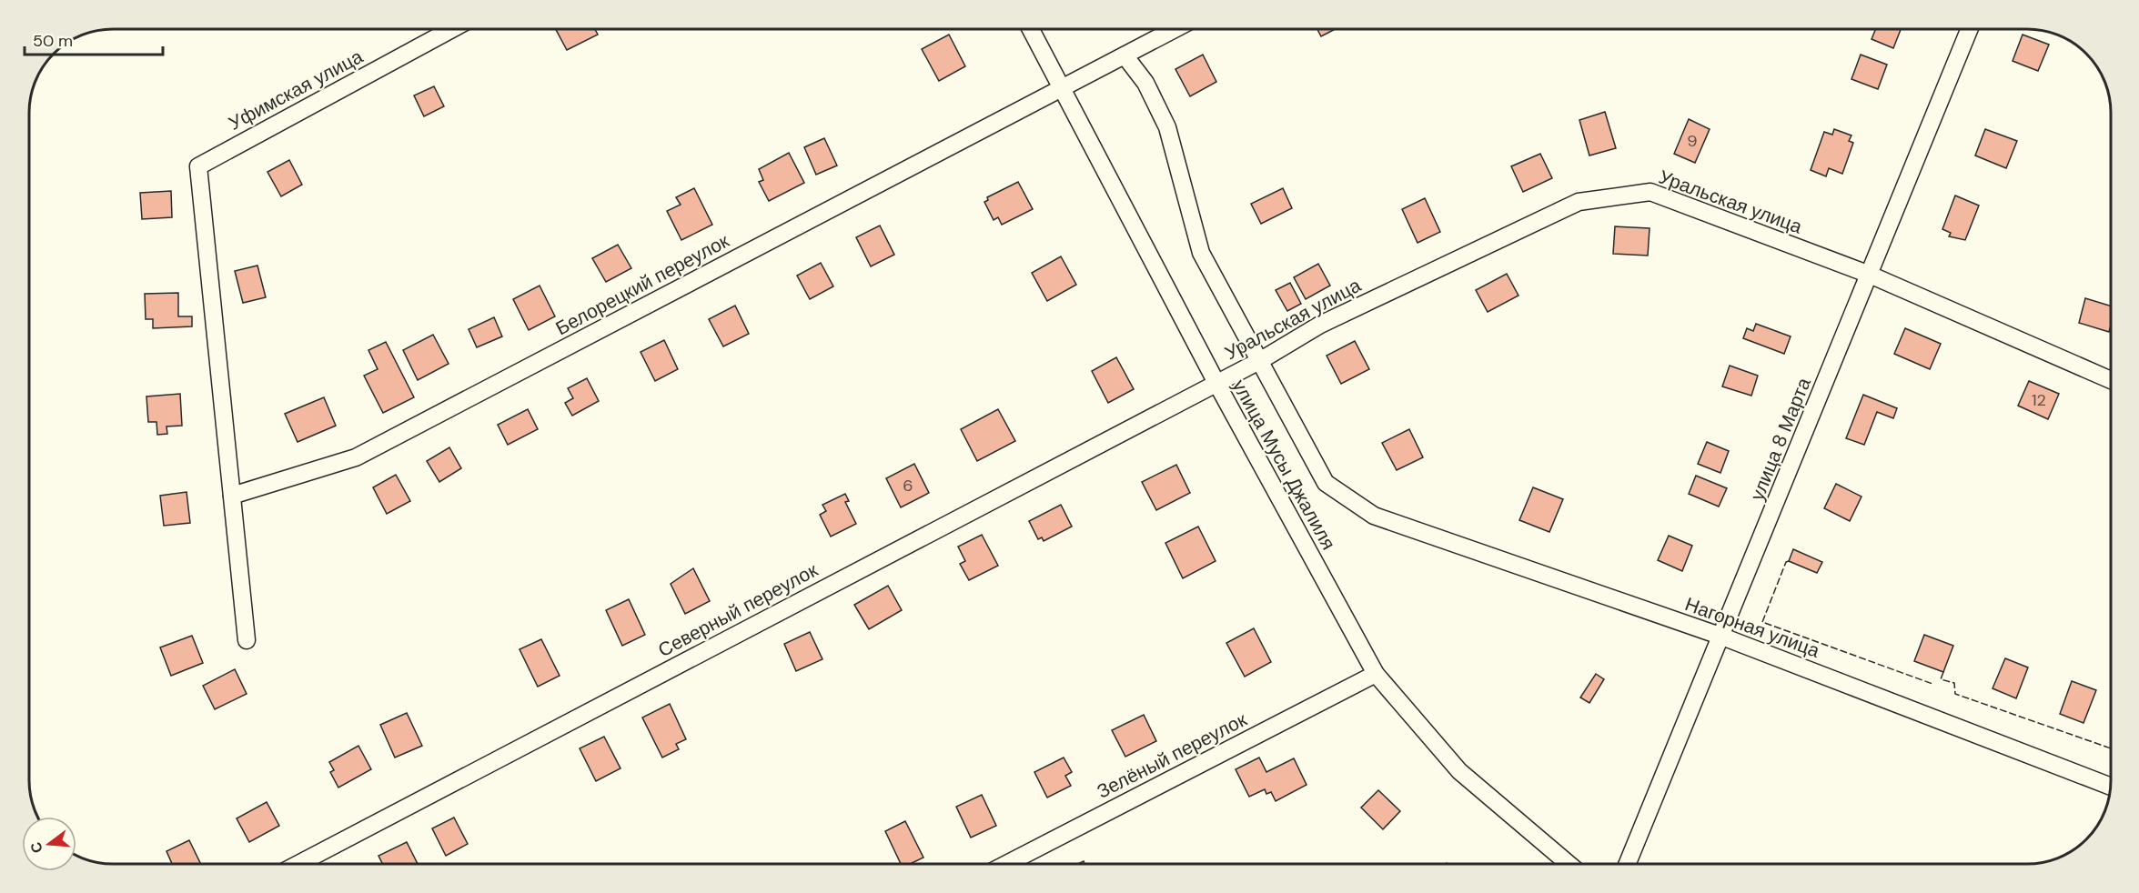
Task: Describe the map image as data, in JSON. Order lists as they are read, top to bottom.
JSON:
{
  "streets": {
    "street": [
      "Уфимская улица",
      "Уральская улица",
      "Белорецкий переулок",
      "улица 8 Марта",
      "улица Мусы Джалиля",
      "Северный переулок",
      "Нагорная улица",
      "Зелёный переулок"
    ]
  },
  "crossings": [
    ["Уфимская улица", "Белорецкий переулок"],
    ["Уральская улица", "улица 8 Марта"],
    ["Уральская улица", "улица Мусы Джалиля"],
    ["Уральская улица", "Северный переулок"],
    ["Уральская улица", "Нагорная улица"],
    ["Белорецкий переулок", "улица Мусы Джалиля"],
    ["Белорецкий переулок", "Нагорная улица"],
    ["улица 8 Марта", "Нагорная улица"],
    ["улица Мусы Джалиля", "Северный переулок"],
    ["улица Мусы Джалиля", "Зелёный переулок"]
  ],
  "house_numbers": ["9", "12", "6"],
  "scale_bar": "50 m",
  "north": "left"
}
